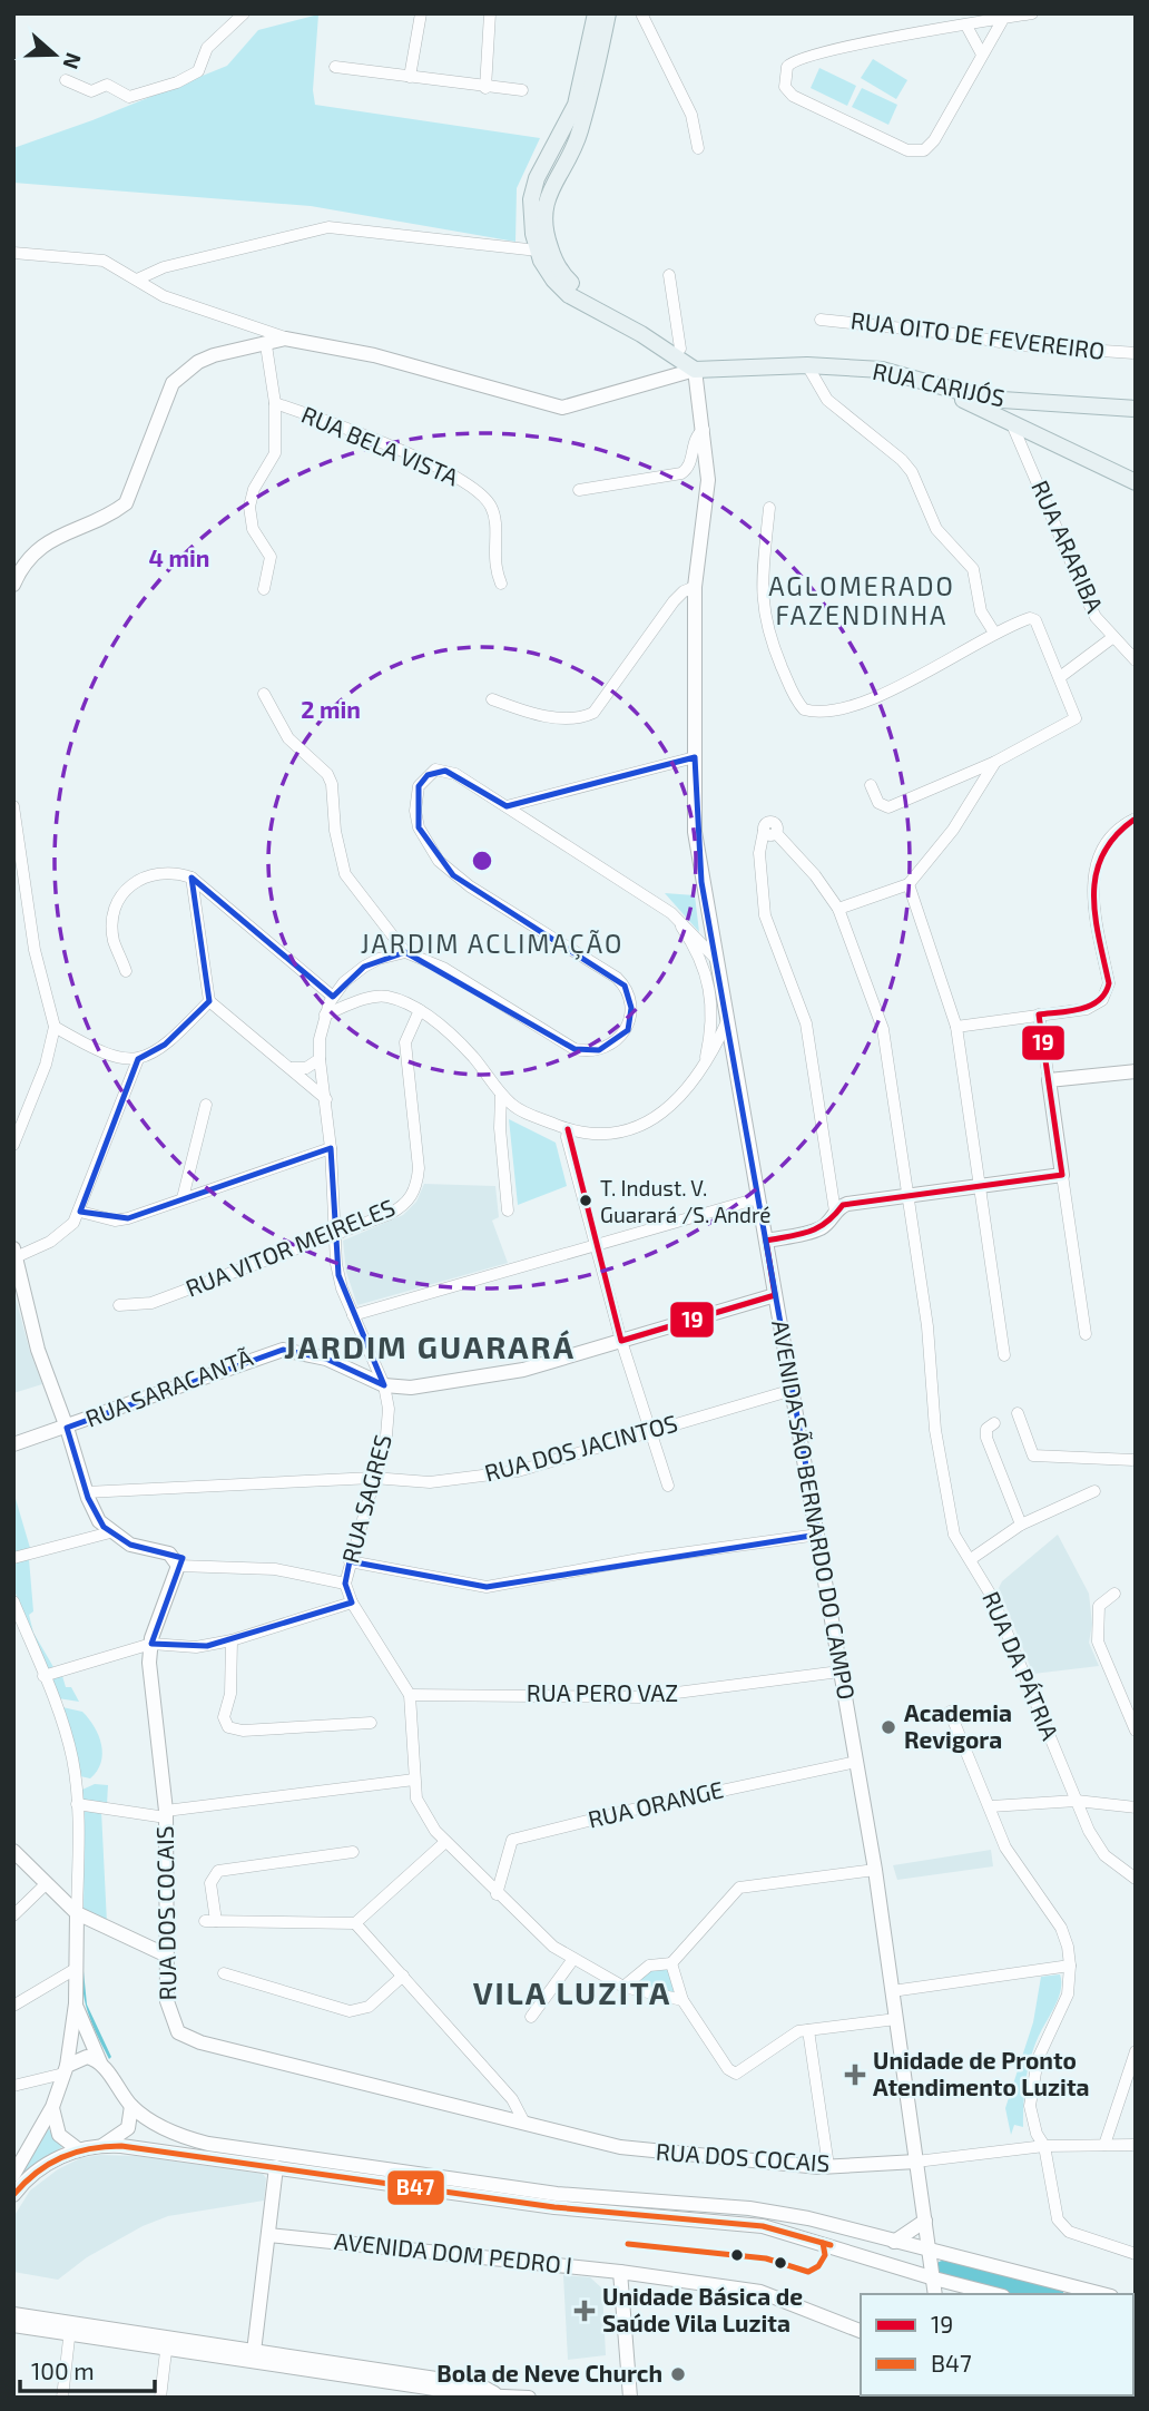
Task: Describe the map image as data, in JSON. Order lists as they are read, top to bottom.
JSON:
{
  "streets": {
    "main road": [
      "RUA CARIJÓS",
      "RUA SARACANTÃ",
      "AVENIDA SÃO BERNARDO DO CAMPO",
      "RUA DOS COCAIS",
      "AVENIDA DOM PEDRO I"
    ],
    "street": [
      "RUA OITO DE FEVEREIRO",
      "RUA BELA VISTA",
      "RUA ARARIBA",
      "RUA VITOR MEIRELES",
      "RUA DOS JACINTOS",
      "RUA SAGRES",
      "RUA DA PÁTRIA",
      "RUA PERO VAZ",
      "RUA ORANGE"
    ]
  },
  "crossings": [
    ["RUA CARIJÓS", "AVENIDA SÃO BERNARDO DO CAMPO"],
    ["RUA VITOR MEIRELES", "RUA SAGRES"],
    ["RUA SARACANTÃ", "RUA SAGRES"],
    ["RUA SARACANTÃ", "AVENIDA SÃO BERNARDO DO CAMPO"],
    ["RUA DOS JACINTOS", "RUA SAGRES"],
    ["RUA DOS JACINTOS", "AVENIDA SÃO BERNARDO DO CAMPO"],
    ["RUA SAGRES", "RUA PERO VAZ"],
    ["RUA SAGRES", "RUA ORANGE"],
    ["AVENIDA SÃO BERNARDO DO CAMPO", "RUA PERO VAZ"],
    ["AVENIDA SÃO BERNARDO DO CAMPO", "RUA ORANGE"],
    ["AVENIDA SÃO BERNARDO DO CAMPO", "RUA DOS COCAIS"]
  ],
  "districts": [
    "AGLOMERADO FAZENDINHA",
    "JARDIM ACLIMAÇÃO",
    "JARDIM GUARARÁ",
    "VILA LUZITA"
  ],
  "places": {
    "other": ["T. Indust. V. Guarará /S. André", "Academia Revigora", "Bola de Neve Church"],
    "health": ["Unidade de Pronto Atendimento Luzita", "Unidade Básica de Saúde Vila Luzita"]
  },
  "lines": ["transit line 19", "transit line B47"],
  "legend": ["19", "B47"],
  "scale_bar": "100 m",
  "north": "right",
  "rings": ["4 min", "2 min"]
}
